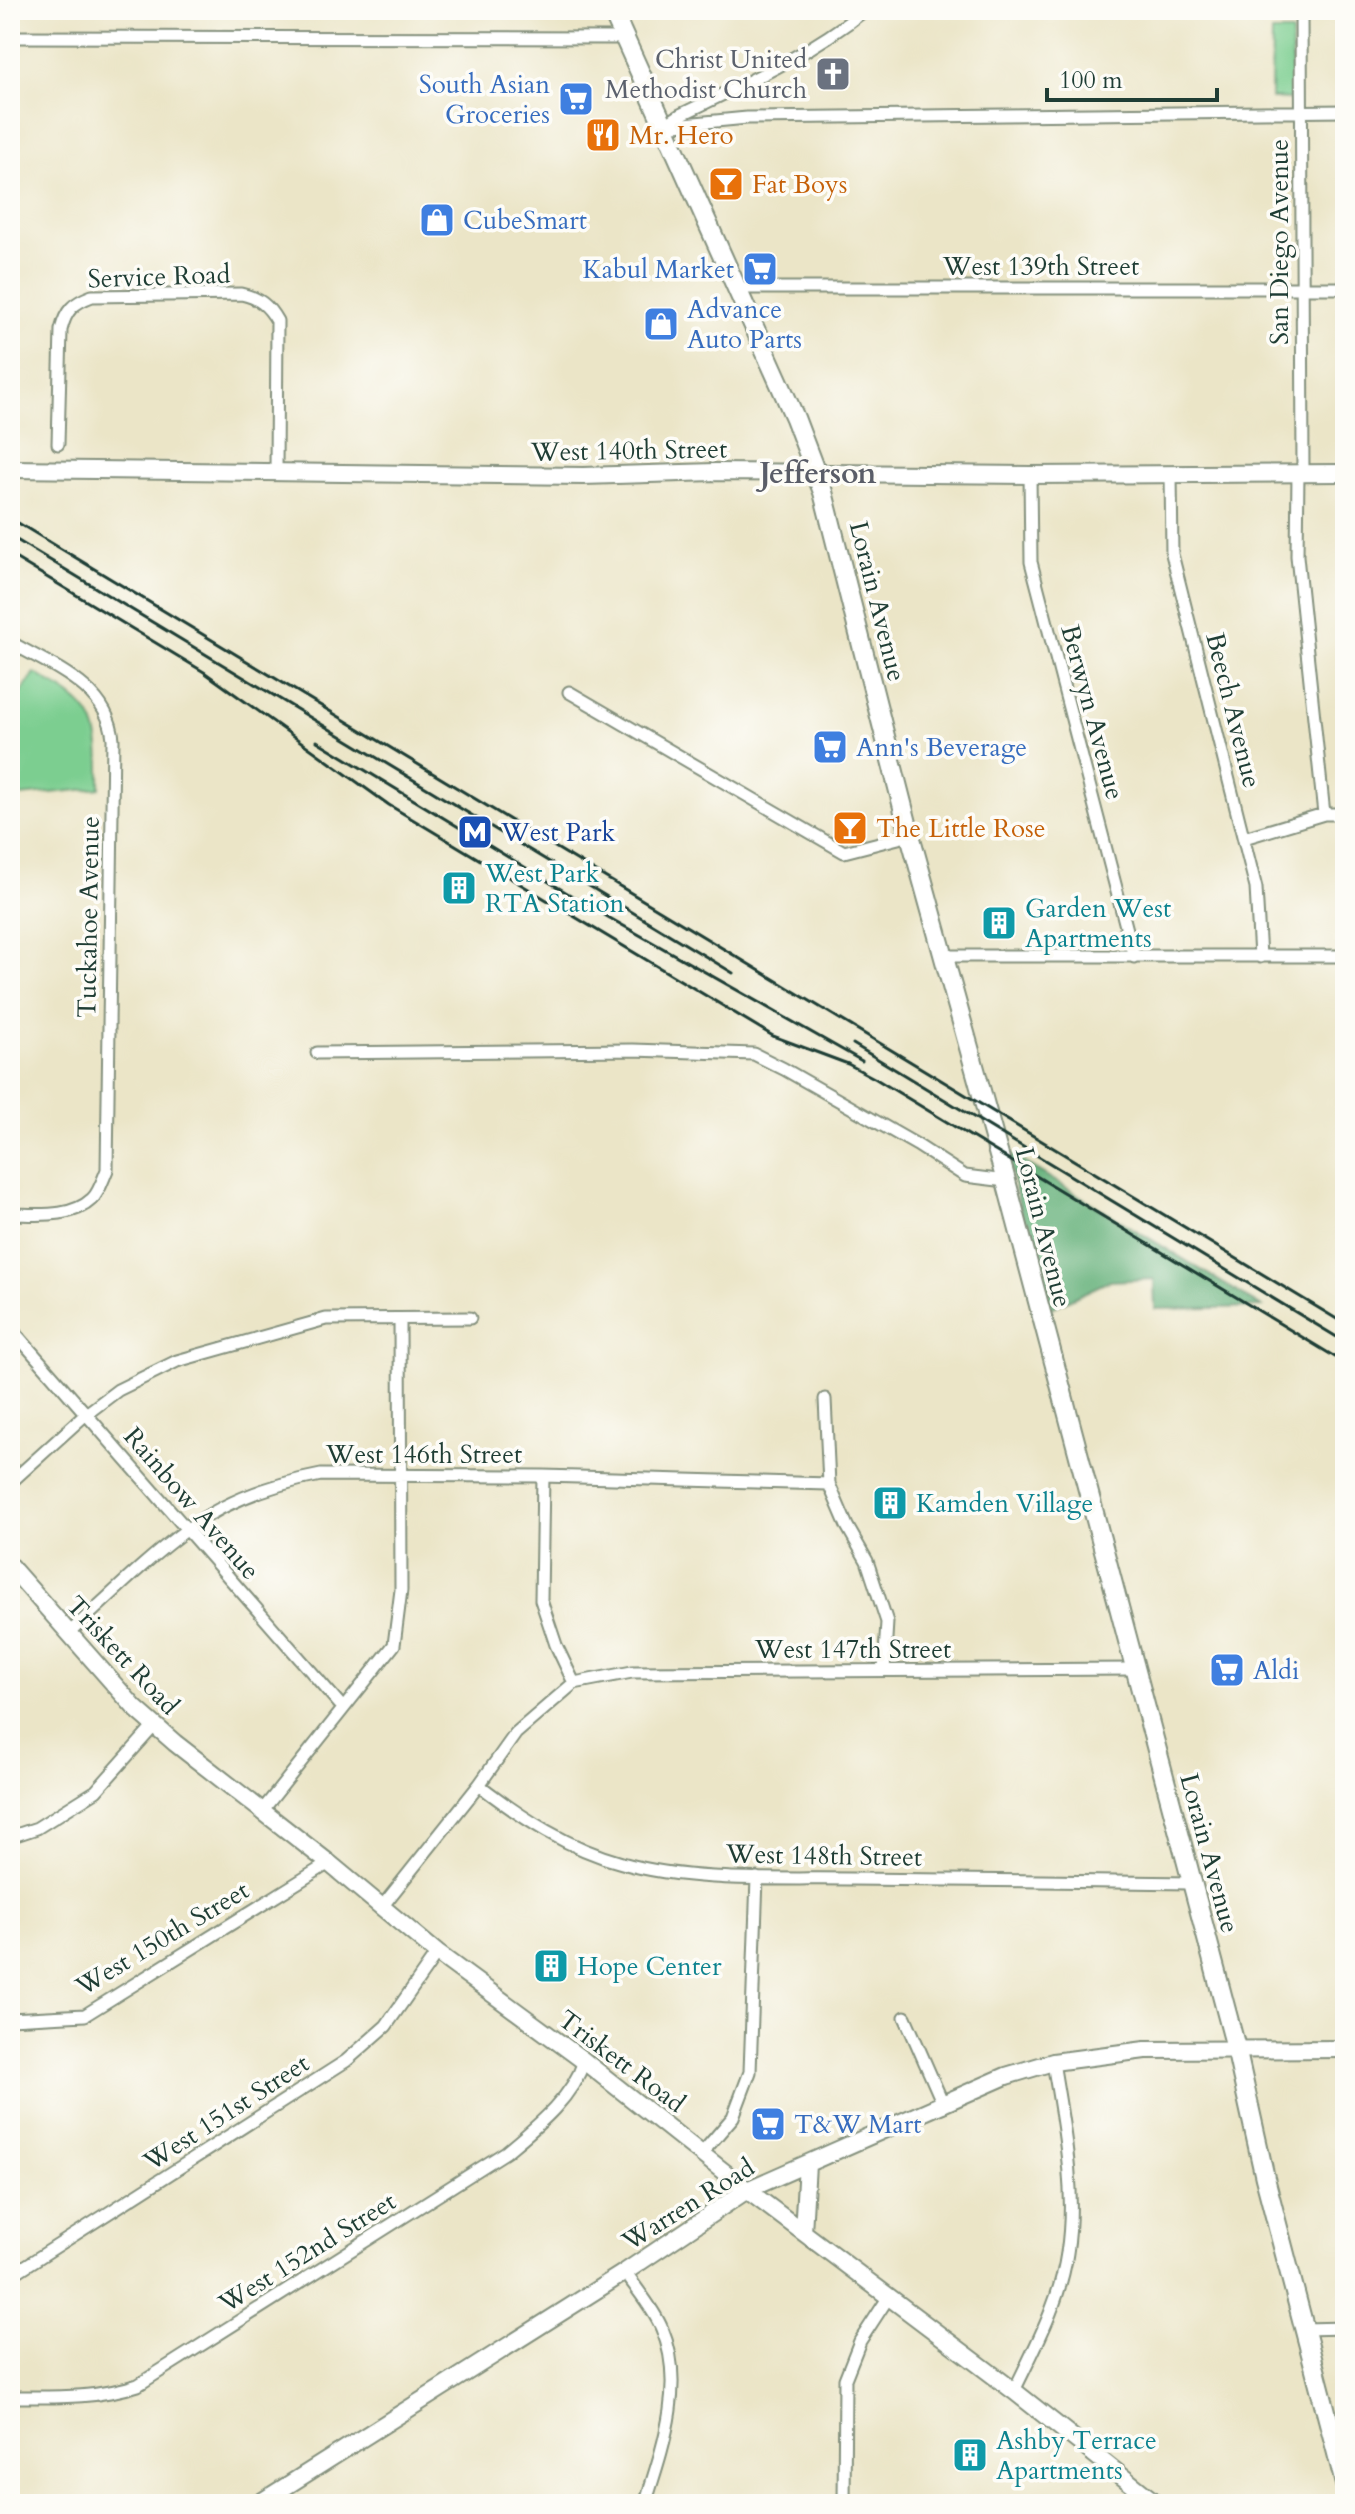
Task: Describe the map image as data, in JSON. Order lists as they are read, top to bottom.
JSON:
{
  "streets": {
    "main road": [
      "West 140th Street",
      "Lorain Avenue",
      "Triskett Road",
      "Warren Road"
    ],
    "street": [
      "San Diego Avenue",
      "West 139th Street",
      "Service Road",
      "Beech Avenue",
      "Berwyn Avenue",
      "Tuckahoe Avenue",
      "West 146th Street",
      "Rainbow Avenue",
      "West 147th Street",
      "West 148th Street",
      "West 150th Street",
      "West 151st Street",
      "West 152nd Street"
    ]
  },
  "crossings": [
    ["San Diego Avenue", "West 139th Street"],
    ["San Diego Avenue", "West 140th Street"],
    ["West 139th Street", "Lorain Avenue"],
    ["Service Road", "West 140th Street"],
    ["West 140th Street", "Lorain Avenue"],
    ["West 140th Street", "Beech Avenue"],
    ["West 140th Street", "Berwyn Avenue"],
    ["Lorain Avenue", "West 147th Street"],
    ["Lorain Avenue", "West 148th Street"],
    ["Lorain Avenue", "Warren Road"],
    ["West 146th Street", "Rainbow Avenue"],
    ["West 146th Street", "Triskett Road"],
    ["Triskett Road", "West 150th Street"],
    ["Triskett Road", "West 151st Street"],
    ["Triskett Road", "Warren Road"],
    ["Triskett Road", "West 152nd Street"]
  ],
  "districts": ["Jefferson"],
  "places": {
    "church": ["Christ United Methodist Church"],
    "supermarket": [
      "South Asian Groceries",
      "Kabul Market",
      "Ann's Beverage",
      "Aldi",
      "T&W Mart"
    ],
    "restaurant": ["Mr. Hero"],
    "bar": ["Fat Boys", "The Little Rose"],
    "shop": ["CubeSmart", "Advance Auto Parts"],
    "metro station": ["West Park"],
    "building": [
      "West Park RTA Station",
      "Garden West Apartments",
      "Kamden Village",
      "Hope Center",
      "Ashby Terrace Apartments"
    ]
  },
  "scale_bar": "100 m"
}
